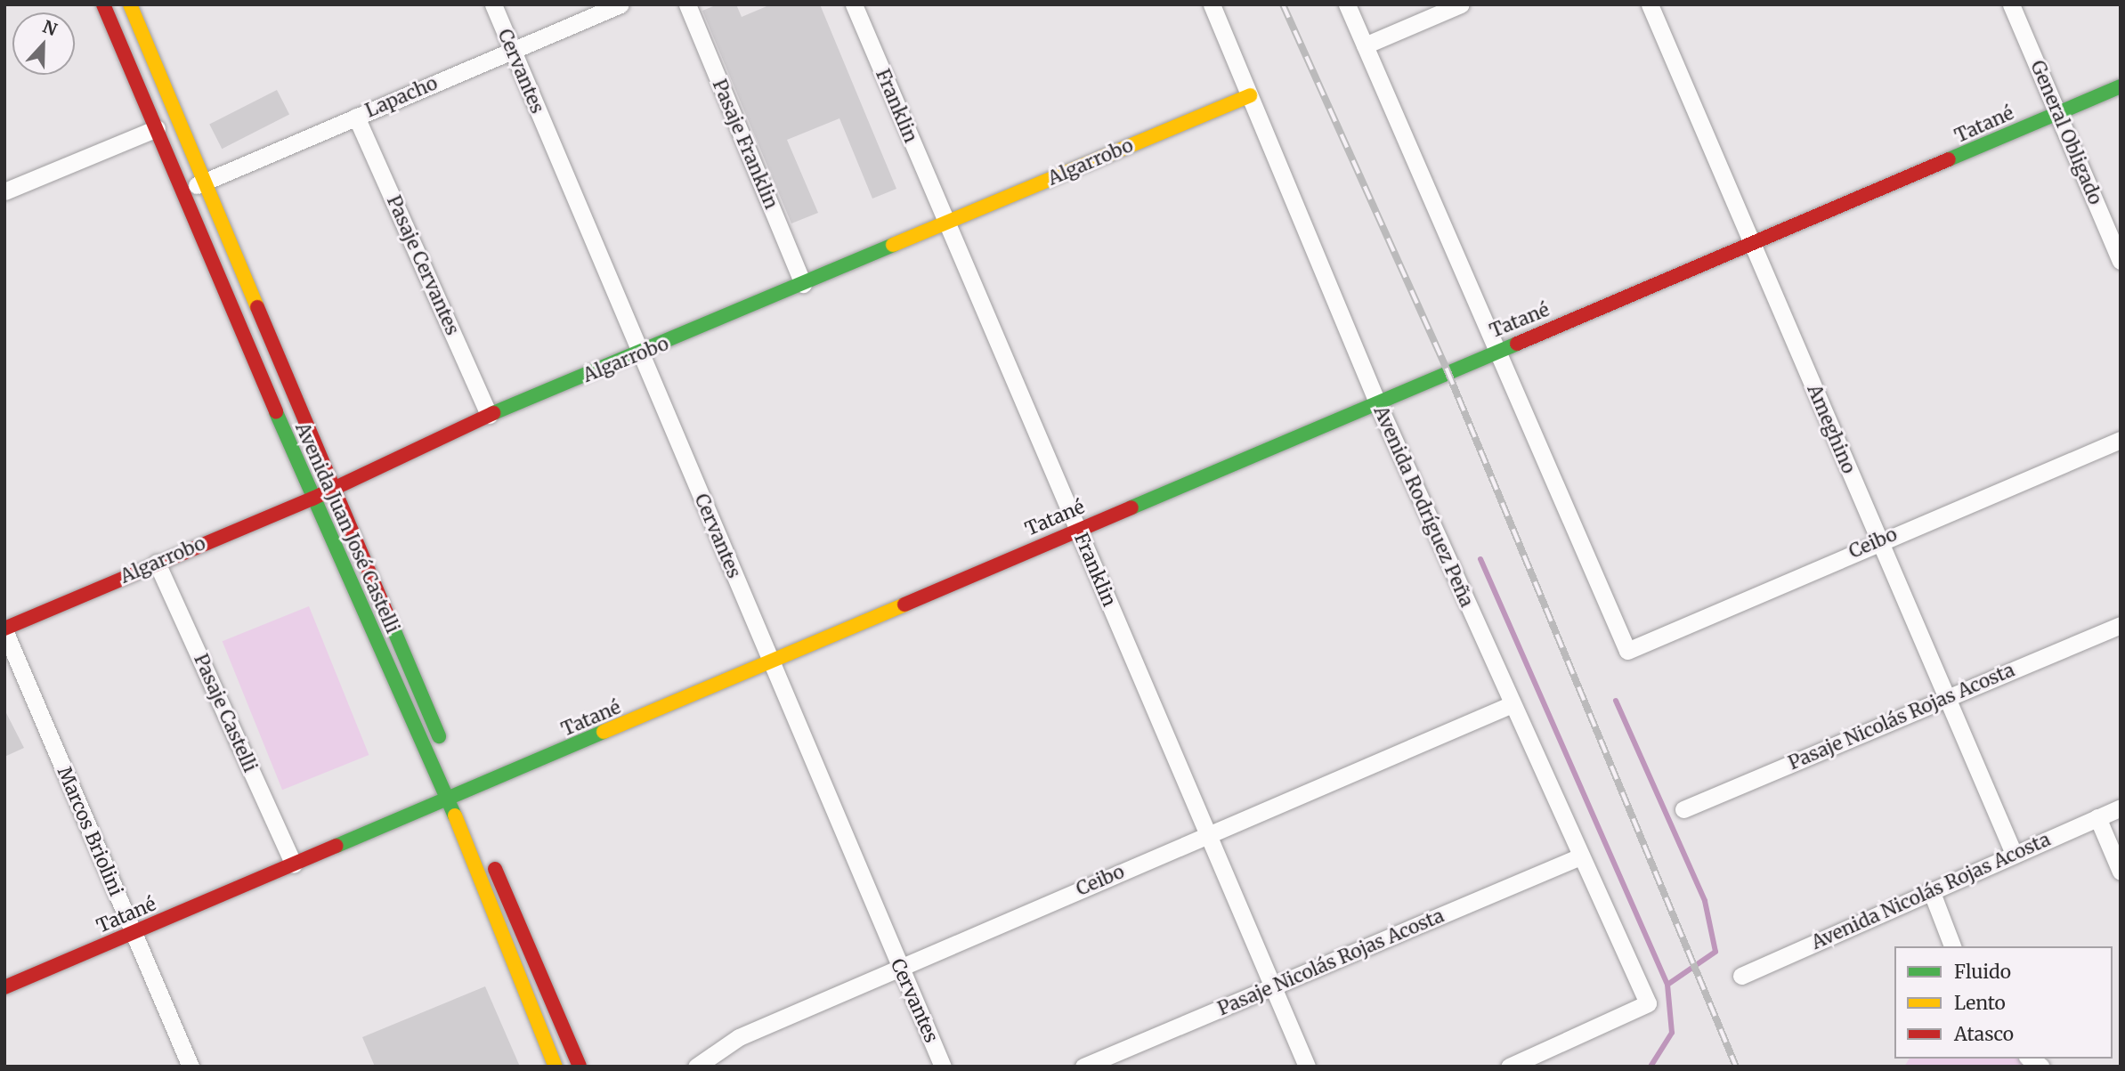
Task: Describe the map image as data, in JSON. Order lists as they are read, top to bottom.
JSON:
{
  "streets": {
    "street": [
      "Cervantes",
      "Lapacho",
      "Franklin",
      "Tatané",
      "General Obligado",
      "Pasaje Franklin",
      "Algarrobo",
      "Pasaje Cervantes",
      "Ameghino",
      "Avenida Rodríguez Peña",
      "Avenida Juan José Castelli",
      "Ceibo",
      "Pasaje Castelli",
      "Pasaje Nicolás Rojas Acosta",
      "Marcos Briolini",
      "Avenida Nicolás Rojas Acosta"
    ]
  },
  "crossings": [
    ["Cervantes", "Lapacho"],
    ["Cervantes", "Tatané"],
    ["Cervantes", "Algarrobo"],
    ["Cervantes", "Ceibo"],
    ["Lapacho", "Pasaje Cervantes"],
    ["Lapacho", "Avenida Juan José Castelli"],
    ["Franklin", "Tatané"],
    ["Franklin", "Algarrobo"],
    ["Franklin", "Ceibo"],
    ["Franklin", "Pasaje Nicolás Rojas Acosta"],
    ["Tatané", "General Obligado"],
    ["Tatané", "Ameghino"],
    ["Tatané", "Avenida Rodríguez Peña"],
    ["Tatané", "Avenida Juan José Castelli"],
    ["Tatané", "Ceibo"],
    ["Tatané", "Pasaje Castelli"],
    ["Tatané", "Marcos Briolini"],
    ["Pasaje Franklin", "Algarrobo"],
    ["Algarrobo", "Pasaje Cervantes"],
    ["Algarrobo", "Avenida Rodríguez Peña"],
    ["Algarrobo", "Avenida Juan José Castelli"],
    ["Algarrobo", "Pasaje Castelli"],
    ["Algarrobo", "Marcos Briolini"],
    ["Ameghino", "Ceibo"],
    ["Ameghino", "Pasaje Nicolás Rojas Acosta"],
    ["Ameghino", "Avenida Nicolás Rojas Acosta"],
    ["Avenida Rodríguez Peña", "Ceibo"],
    ["Avenida Rodríguez Peña", "Pasaje Nicolás Rojas Acosta"]
  ],
  "legend": ["Fluido", "Lento", "Atasco"],
  "north": "top"
}
